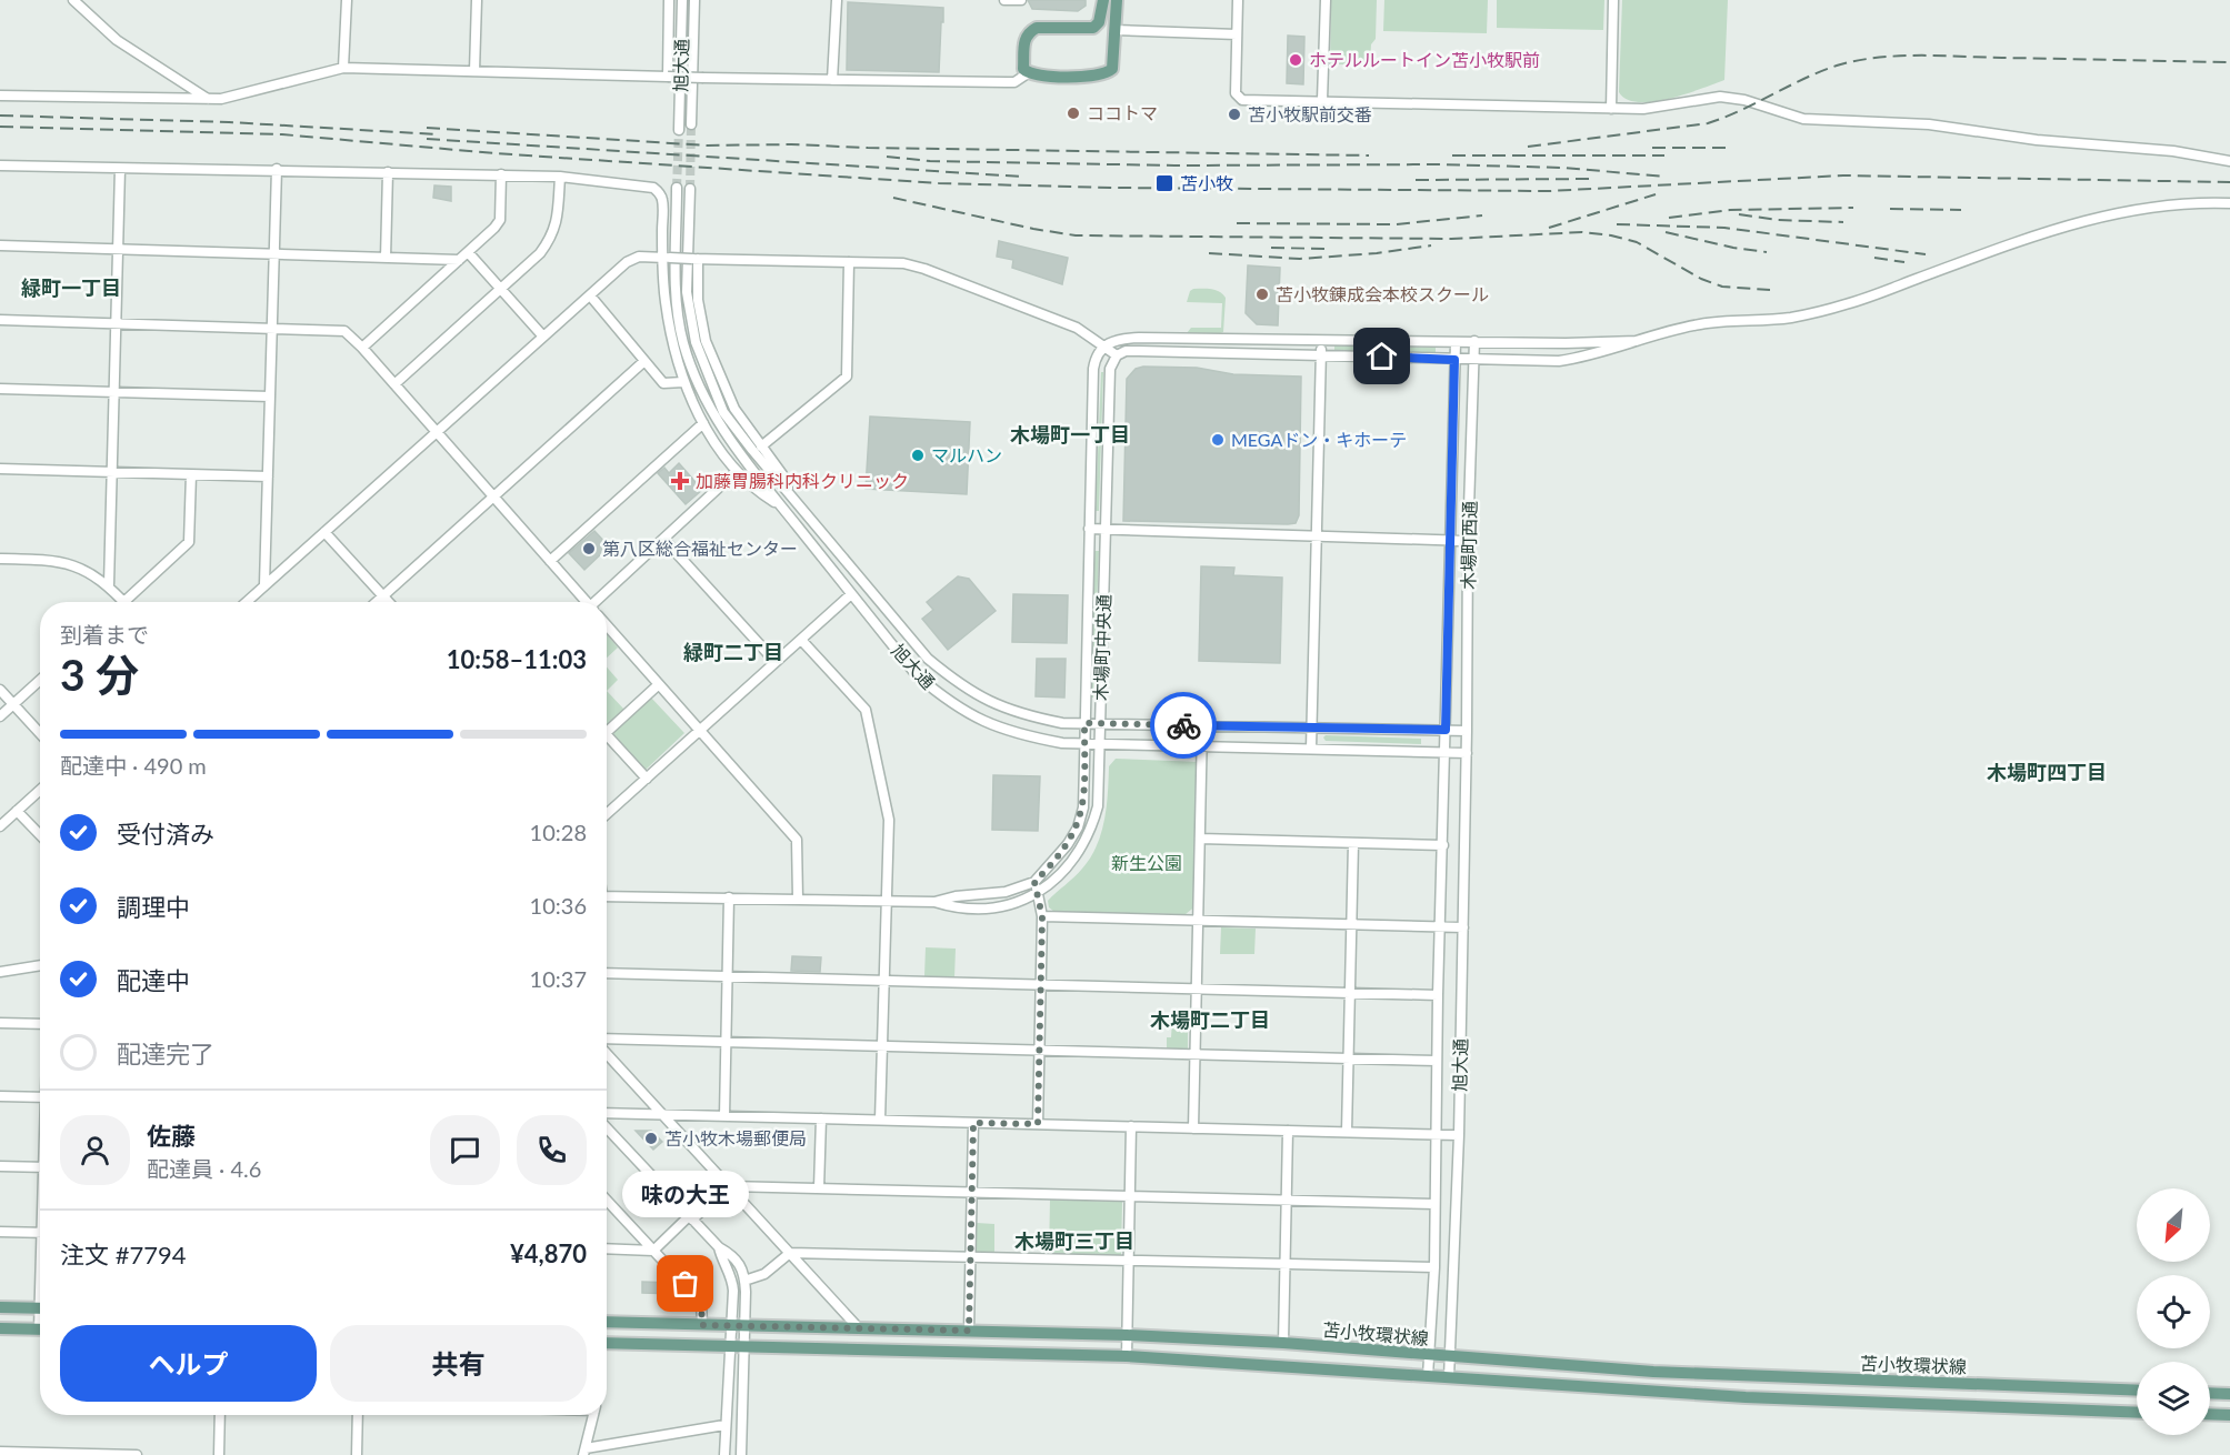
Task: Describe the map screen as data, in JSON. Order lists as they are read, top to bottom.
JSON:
{
  "streets": {
    "main road": ["苫小牧環状線"],
    "street": ["旭大通", "木場町西通", "木場町中央通"]
  },
  "crossings": [
    ["旭大通", "木場町西通"],
    ["旭大通", "木場町中央通"],
    ["旭大通", "苫小牧環状線"]
  ],
  "districts": [
    "緑町一丁目",
    "木場町一丁目",
    "緑町二丁目",
    "木場町四丁目",
    "木場町二丁目",
    "木場町三丁目"
  ],
  "parks": ["新生公園"],
  "places": {
    "other": [
      "ホテルルートイン苫小牧駅前",
      "ココトマ",
      "苫小牧駅前交番",
      "苫小牧錬成会本校スクール",
      "MEGAドン・キホーテ",
      "マルハン",
      "第八区総合福祉センター",
      "苫小牧木場郵便局",
      "味の大王"
    ],
    "transit": ["苫小牧"],
    "health": ["加藤胃腸科内科クリニック"]
  },
  "north": "bottom left",
  "page": {
    "heading": ["3 分", "到着まで", "10:58–11:03"],
    "panel": [
      "佐藤",
      "配達員 · 4.6",
      "注文 #7794",
      "¥4,870"
    ],
    "bar": "配達中 · 490 m",
    "list": [
      ["受付済み", "10:28"],
      ["調理中", "10:36"],
      ["配達中", "10:37"],
      "配達完了"
    ],
    "bubble": "味の大王",
    "buttons": ["ヘルプ", "共有"]
  }
}
